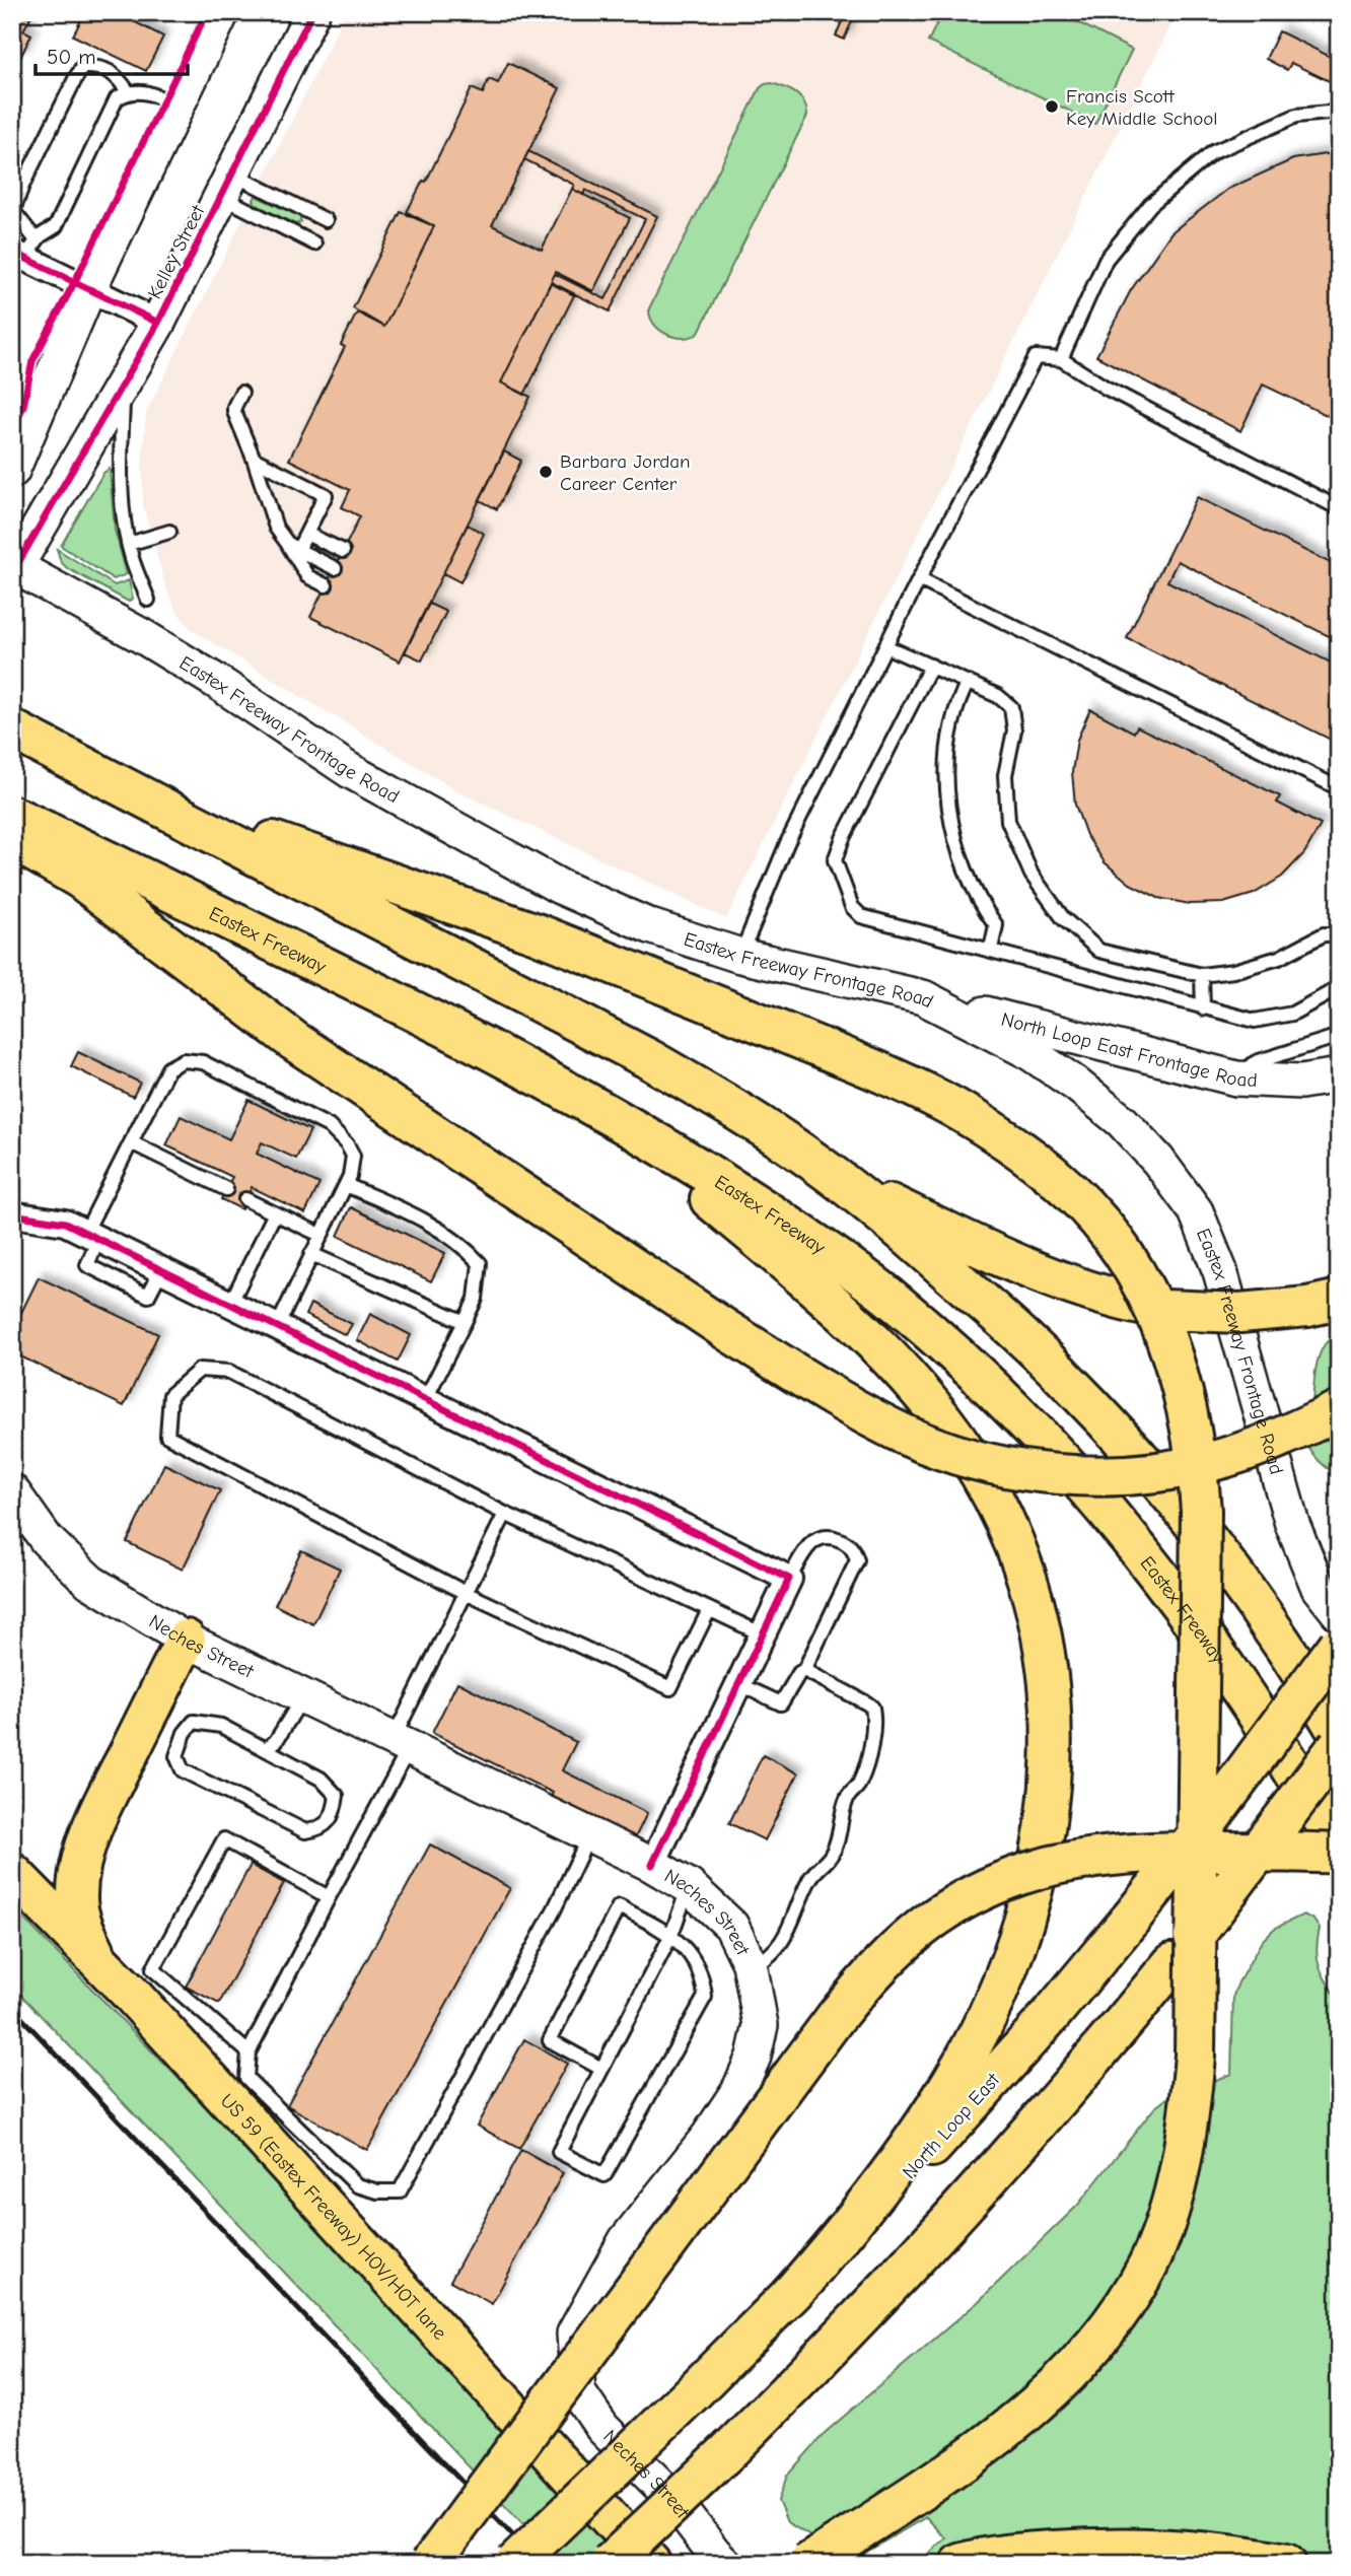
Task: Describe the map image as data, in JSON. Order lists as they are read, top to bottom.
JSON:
{
  "streets": {
    "highway": ["Eastex Freeway", "North Loop East", "US 59 (Eastex Freeway) HOV/HOT lane"],
    "main road": [
      "Kelley Street",
      "Eastex Freeway Frontage Road",
      "North Loop East Frontage Road",
      "Neches Street"
    ]
  },
  "crossings": [
    ["Kelley Street", "Eastex Freeway Frontage Road"],
    ["Eastex Freeway Frontage Road", "North Loop East Frontage Road"]
  ],
  "places": ["Francis Scott Key Middle School", "Barbara Jordan Career Center"],
  "scale_bar": "50 m"
}
